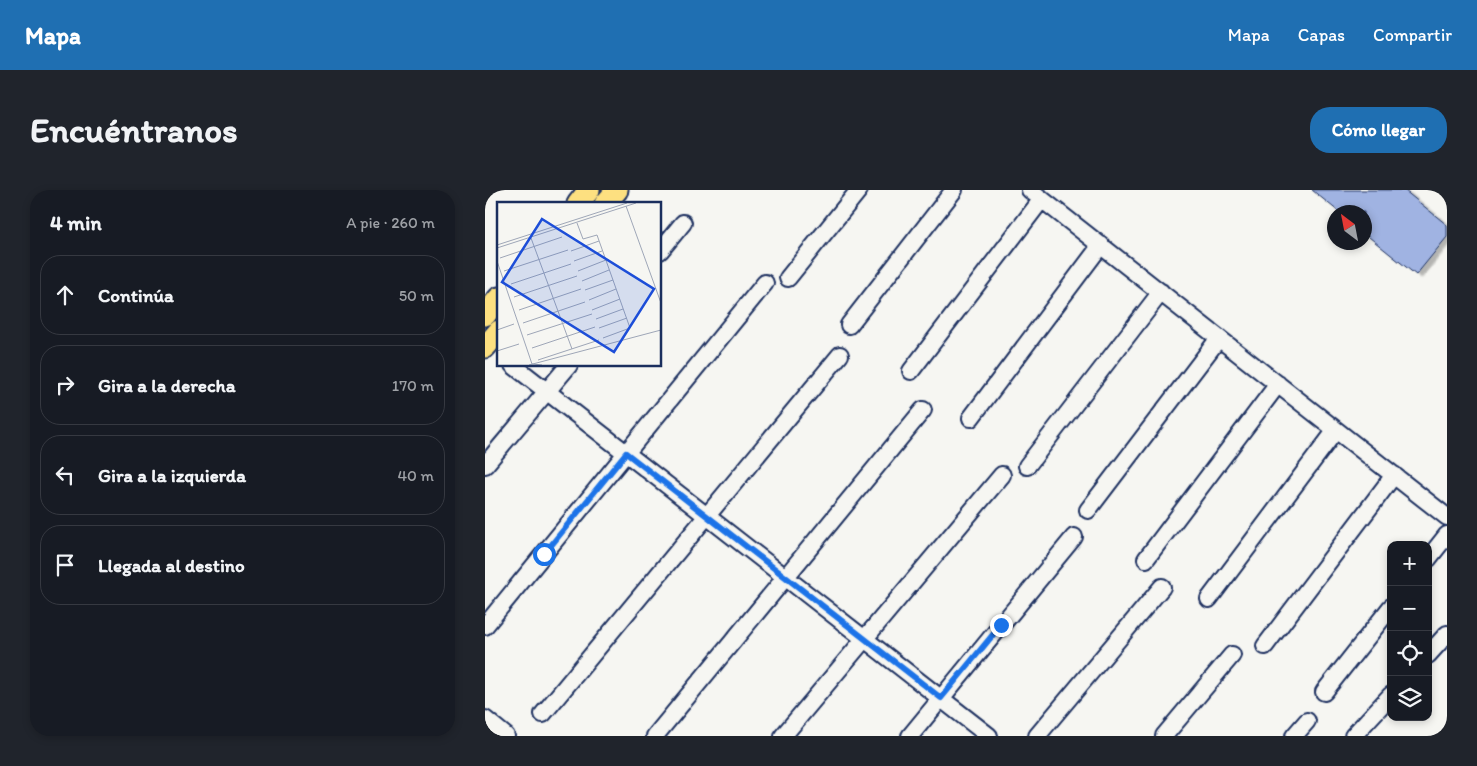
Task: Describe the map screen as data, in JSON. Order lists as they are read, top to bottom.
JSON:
{
  "north": "top left",
  "page": {
    "header": "Mapa",
    "nav": ["Mapa", "Capas", "Compartir"],
    "buttons": "Cómo llegar",
    "title": "Encuéntranos",
    "heading": ["4 min", "A pie · 260 m"],
    "list": [
      ["Continúa", "50 m"],
      ["Gira a la derecha", "170 m"],
      ["Gira a la izquierda", "40 m"],
      "Llegada al destino"
    ],
    "map_buttons": ["+", "−"]
  }
}
